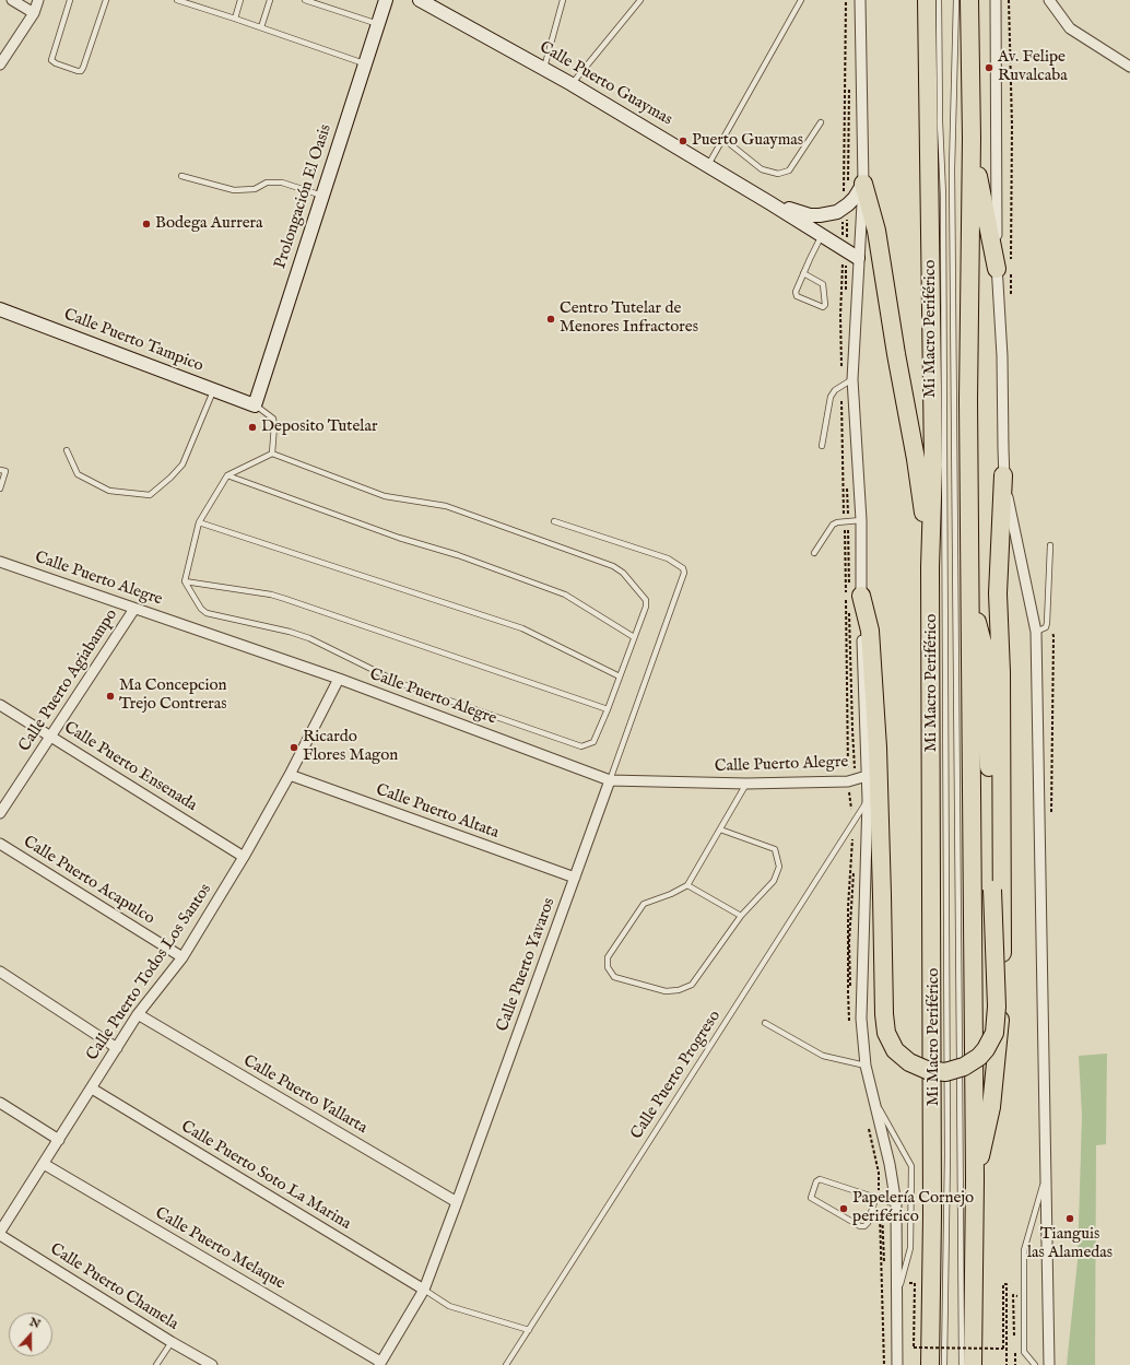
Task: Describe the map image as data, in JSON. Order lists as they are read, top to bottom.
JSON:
{
  "streets": {
    "street": [
      "Calle Puerto Guaymas",
      "Prolongación El Oasis",
      "Calle Puerto Tampico",
      "Calle Puerto Alegre",
      "Calle Puerto Agiabampo",
      "Calle Puerto Ensenada",
      "Calle Puerto Altata",
      "Calle Puerto Acapulco",
      "Calle Puerto Yavaros",
      "Calle Puerto Todos Los Santos",
      "Calle Puerto Vallarta",
      "Calle Puerto Soto La Marina",
      "Calle Puerto Melaque",
      "Calle Puerto Chamela"
    ],
    "lane": ["Mi Macro Periférico", "Calle Puerto Progreso"]
  },
  "crossings": [
    ["Prolongación El Oasis", "Calle Puerto Tampico"],
    ["Calle Puerto Alegre", "Calle Puerto Agiabampo"],
    ["Calle Puerto Alegre", "Calle Puerto Yavaros"],
    ["Calle Puerto Alegre", "Calle Puerto Todos Los Santos"],
    ["Calle Puerto Agiabampo", "Calle Puerto Ensenada"],
    ["Calle Puerto Ensenada", "Calle Puerto Todos Los Santos"],
    ["Calle Puerto Altata", "Calle Puerto Yavaros"],
    ["Calle Puerto Altata", "Calle Puerto Todos Los Santos"],
    ["Calle Puerto Acapulco", "Calle Puerto Todos Los Santos"],
    ["Calle Puerto Yavaros", "Calle Puerto Vallarta"],
    ["Calle Puerto Yavaros", "Calle Puerto Soto La Marina"],
    ["Calle Puerto Yavaros", "Calle Puerto Melaque"],
    ["Calle Puerto Todos Los Santos", "Calle Puerto Vallarta"],
    ["Calle Puerto Todos Los Santos", "Calle Puerto Soto La Marina"],
    ["Calle Puerto Todos Los Santos", "Calle Puerto Melaque"],
    ["Calle Puerto Todos Los Santos", "Calle Puerto Chamela"]
  ],
  "places": [
    "Av. Felipe Ruvalcaba",
    "Puerto Guaymas",
    "Bodega Aurrera",
    "Centro Tutelar de Menores Infractores",
    "Deposito Tutelar",
    "Ma Concepcion Trejo Contreras",
    "Ricardo Flores Magon",
    "Papelería Cornejo periférico",
    "Tianguis las Alamedas"
  ],
  "north": "top"
}
